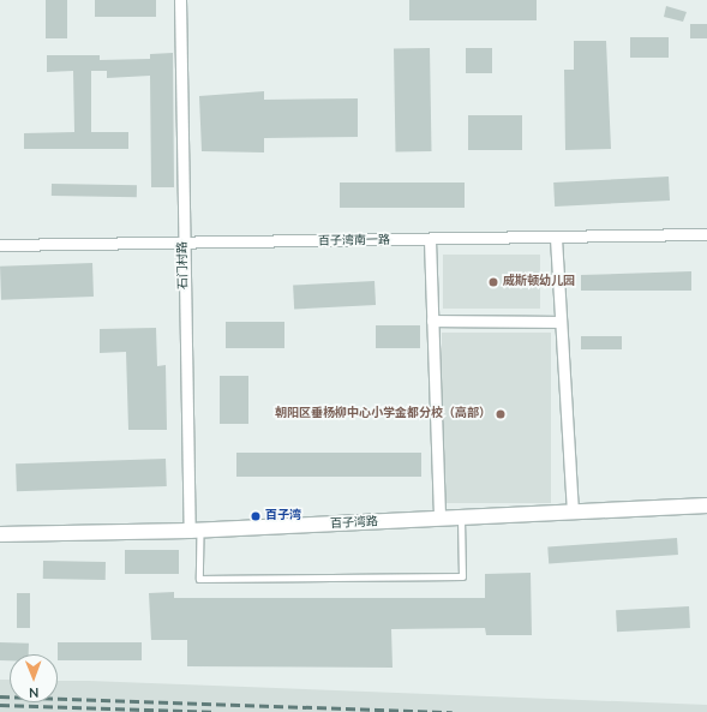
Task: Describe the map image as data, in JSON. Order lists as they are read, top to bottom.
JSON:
{
  "streets": {
    "street": ["百子湾南一路", "石门村路", "百子湾路"]
  },
  "crossings": [
    ["百子湾南一路", "石门村路"],
    ["石门村路", "百子湾路"]
  ],
  "places": ["威斯顿幼儿园", "朝阳区垂杨柳中心小学金都分校（高部）", "百子湾"],
  "north": "bottom"
}
